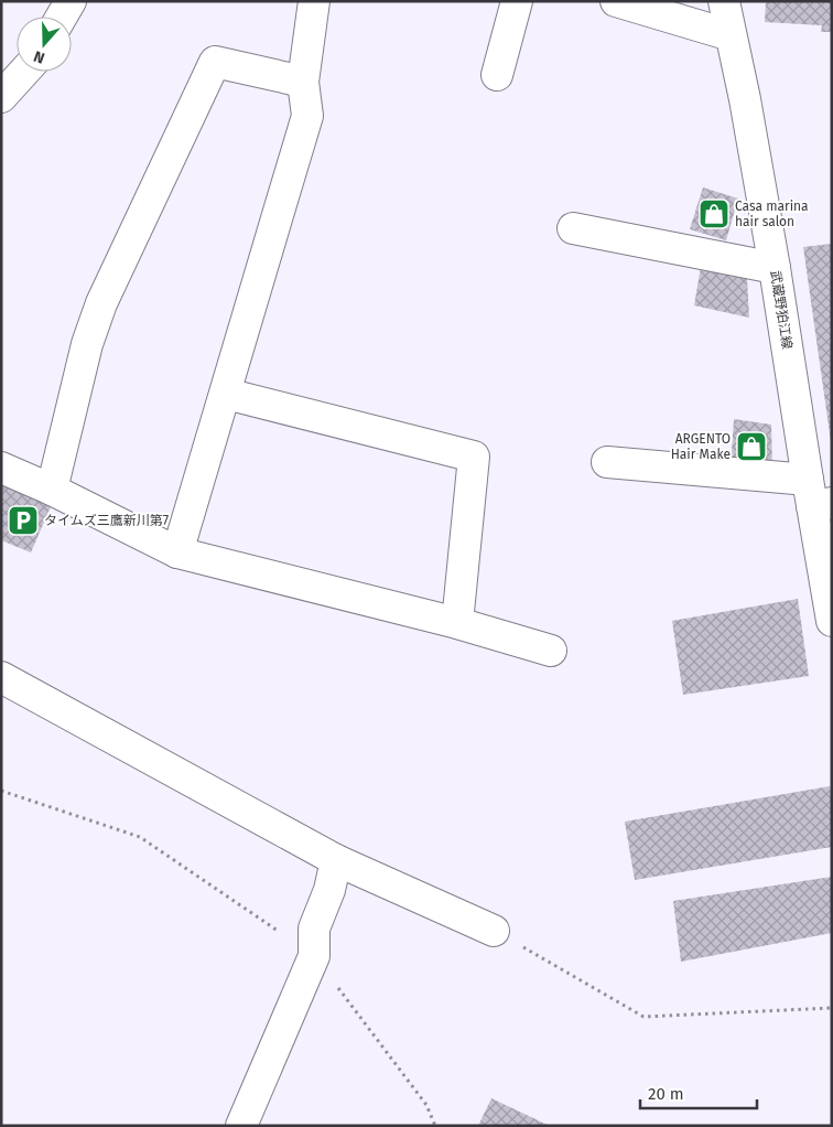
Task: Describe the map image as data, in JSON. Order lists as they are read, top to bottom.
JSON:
{
  "streets": {
    "street": ["武蔵野狛江線"]
  },
  "places": {
    "shop": ["Casa marina hair salon", "ARGENTO Hair Make"],
    "parking": ["タイムズ三鷹新川第7"]
  },
  "scale_bar": "20 m",
  "north": "bottom"
}
